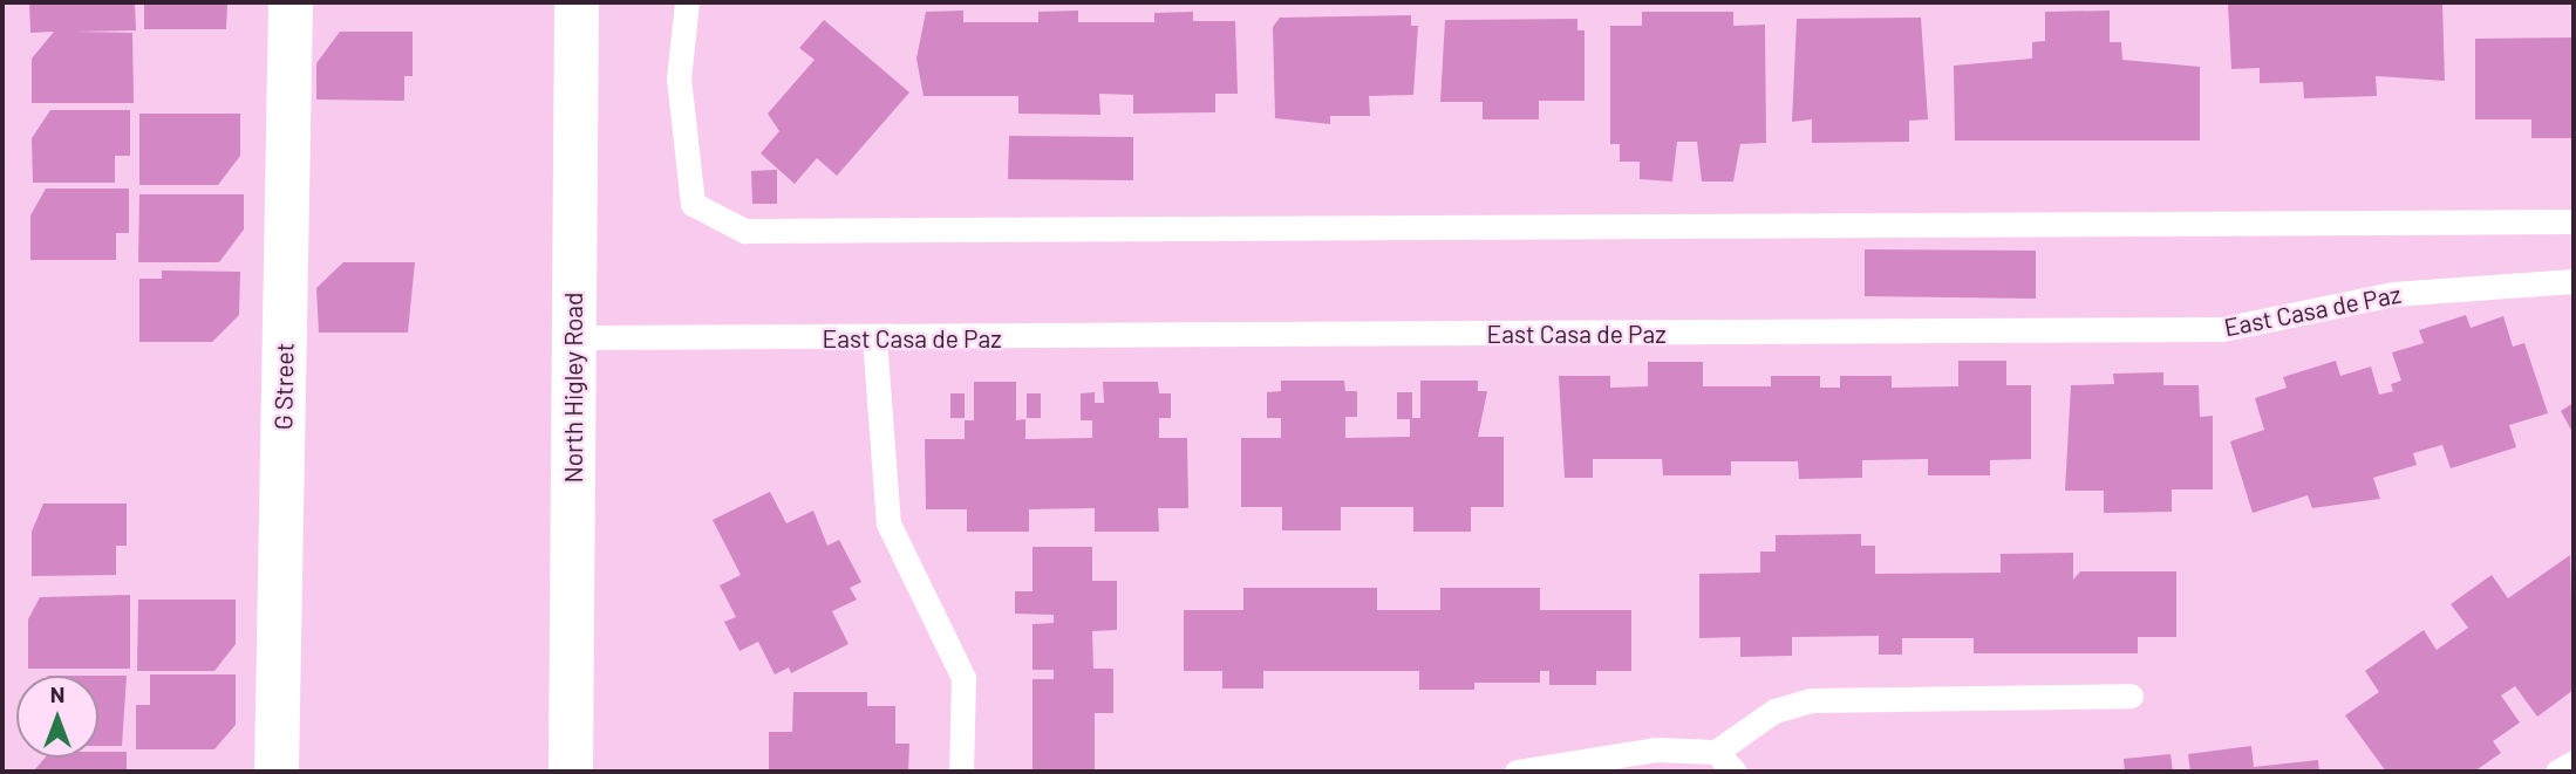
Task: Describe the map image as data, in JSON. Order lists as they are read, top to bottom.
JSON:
{
  "streets": {
    "street": ["G Street", "North Higley Road"],
    "lane": ["East Casa de Paz"]
  },
  "crossings": [
    ["East Casa de Paz", "North Higley Road"]
  ],
  "north": "top"
}
